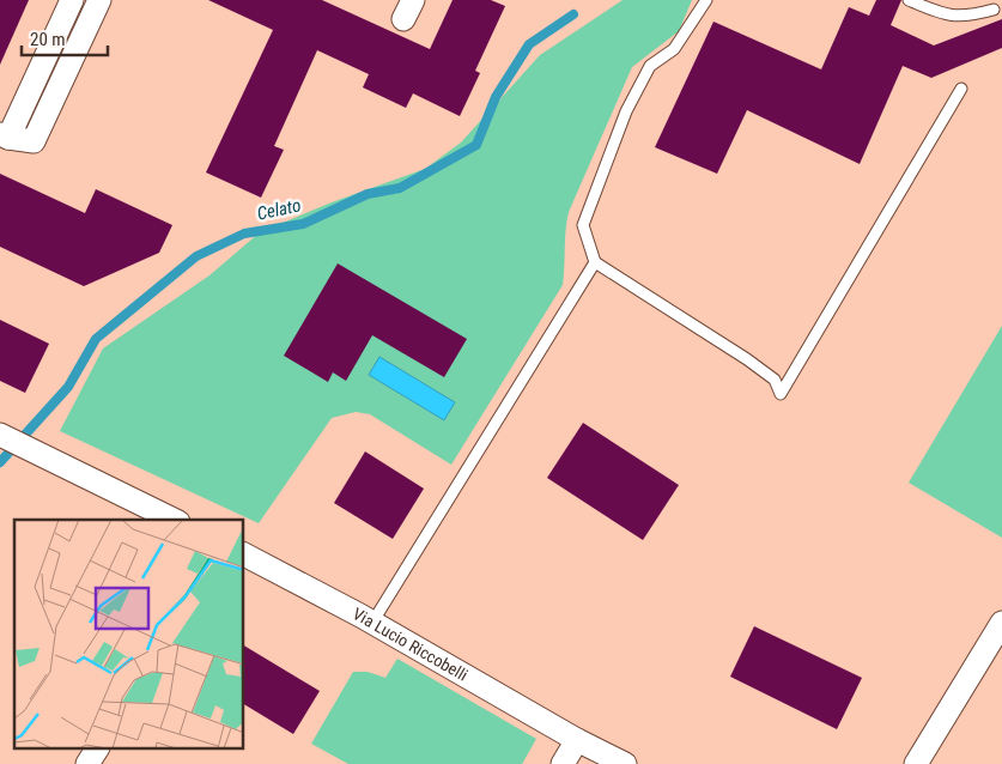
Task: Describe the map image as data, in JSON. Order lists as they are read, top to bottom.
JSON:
{
  "streets": {
    "street": ["Via Lucio Riccobelli"]
  },
  "water": ["Celato"],
  "scale_bar": "20 m"
}
